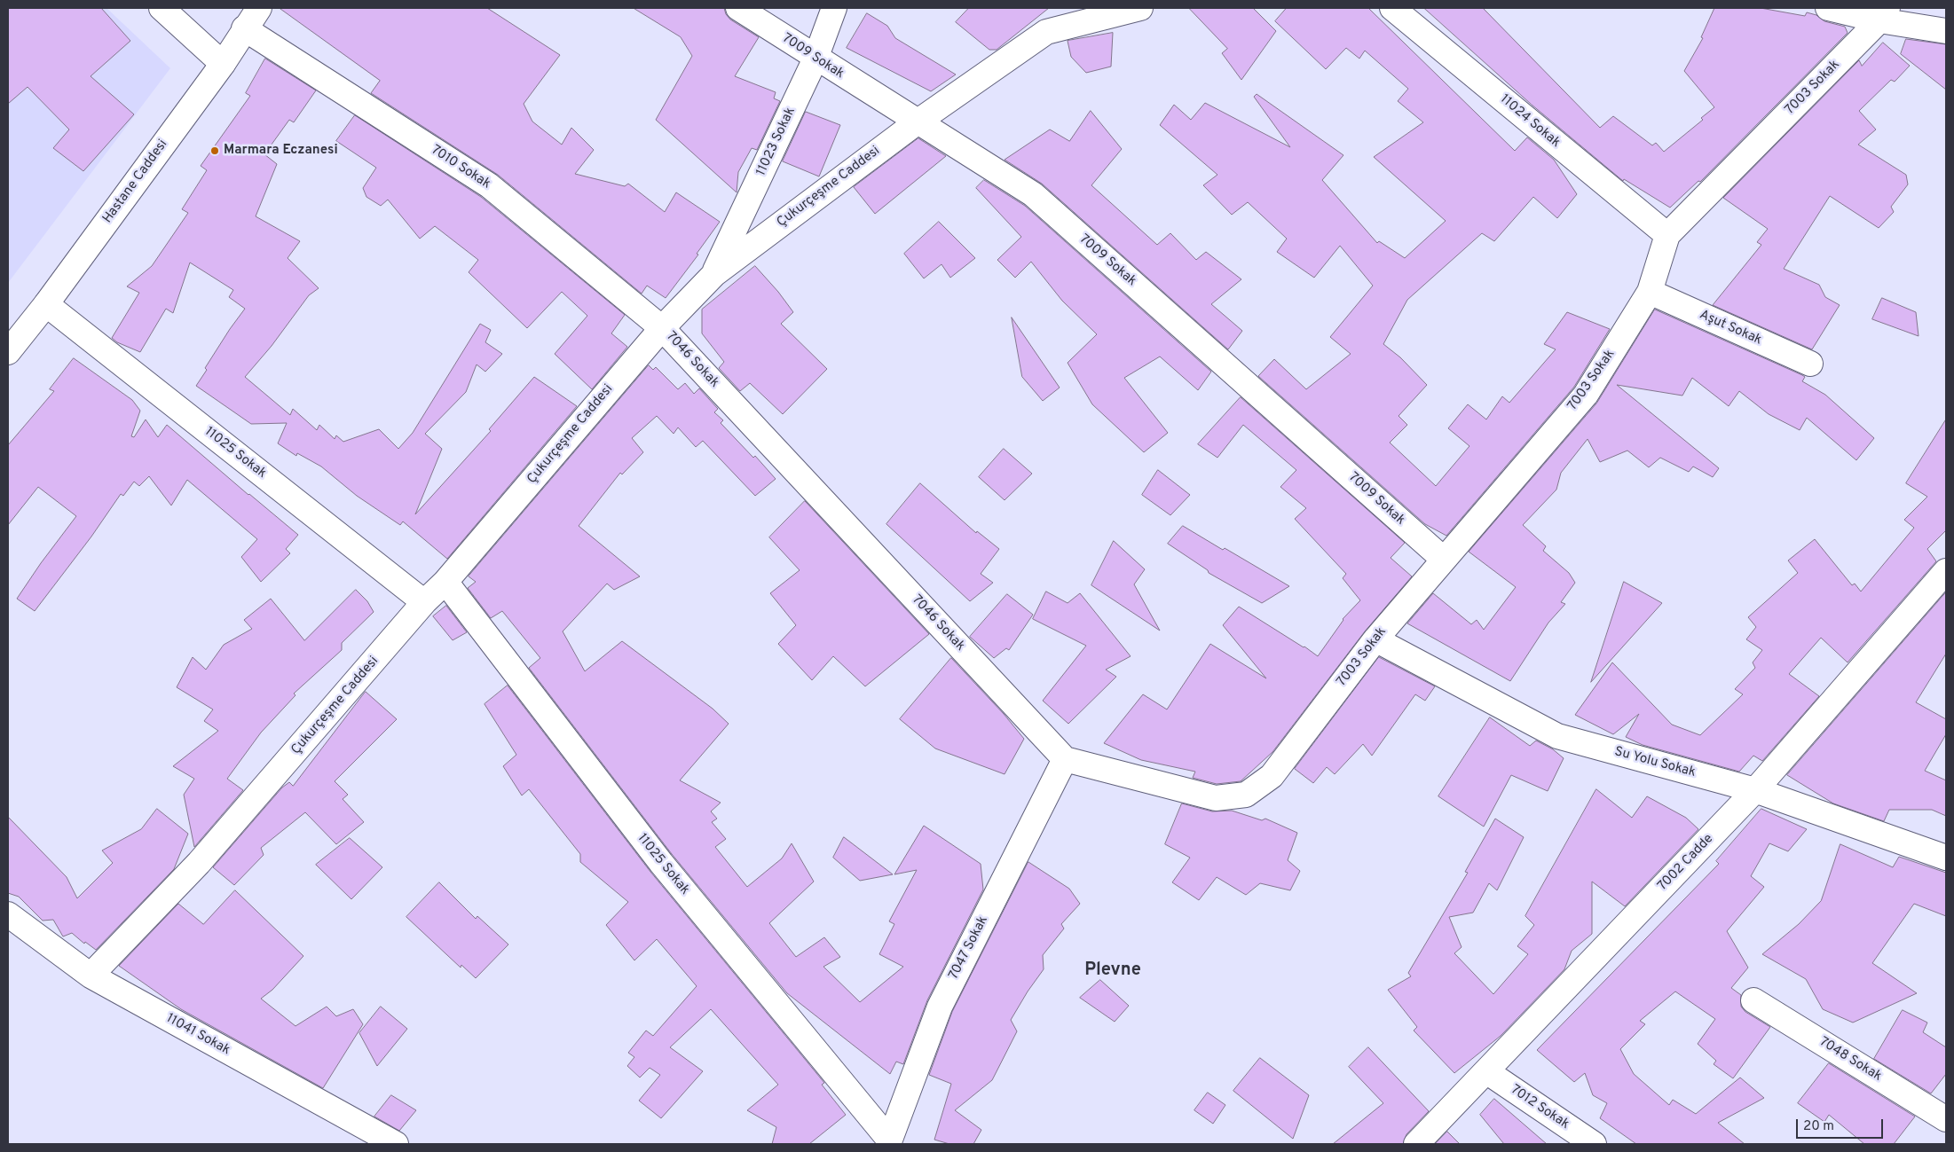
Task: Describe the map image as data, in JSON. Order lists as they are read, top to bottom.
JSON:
{
  "streets": {
    "street": [
      "7009 Sokak",
      "7003 Sokak",
      "11024 Sokak",
      "11023 Sokak",
      "7010 Sokak",
      "Hastane Caddesi",
      "Çukurçeşme Caddesi",
      "Aşut Sokak",
      "7046 Sokak",
      "11025 Sokak",
      "Su Yolu Sokak",
      "7002 Cadde",
      "7047 Sokak",
      "11041 Sokak",
      "7048 Sokak",
      "7012 Sokak"
    ]
  },
  "crossings": [
    ["7009 Sokak", "7003 Sokak"],
    ["7009 Sokak", "11023 Sokak"],
    ["7009 Sokak", "Çukurçeşme Caddesi"],
    ["7003 Sokak", "11024 Sokak"],
    ["7003 Sokak", "Aşut Sokak"],
    ["7003 Sokak", "7046 Sokak"],
    ["7003 Sokak", "Su Yolu Sokak"],
    ["7003 Sokak", "7047 Sokak"],
    ["11023 Sokak", "Çukurçeşme Caddesi"],
    ["7010 Sokak", "Hastane Caddesi"],
    ["7010 Sokak", "Çukurçeşme Caddesi"],
    ["7010 Sokak", "7046 Sokak"],
    ["Hastane Caddesi", "11025 Sokak"],
    ["Çukurçeşme Caddesi", "7046 Sokak"],
    ["Çukurçeşme Caddesi", "11025 Sokak"],
    ["Çukurçeşme Caddesi", "11041 Sokak"],
    ["7046 Sokak", "7047 Sokak"],
    ["11025 Sokak", "7047 Sokak"],
    ["Su Yolu Sokak", "7002 Cadde"],
    ["7002 Cadde", "7012 Sokak"]
  ],
  "districts": ["Plevne"],
  "places": ["Marmara Eczanesi"],
  "scale_bar": "20 m"
}
